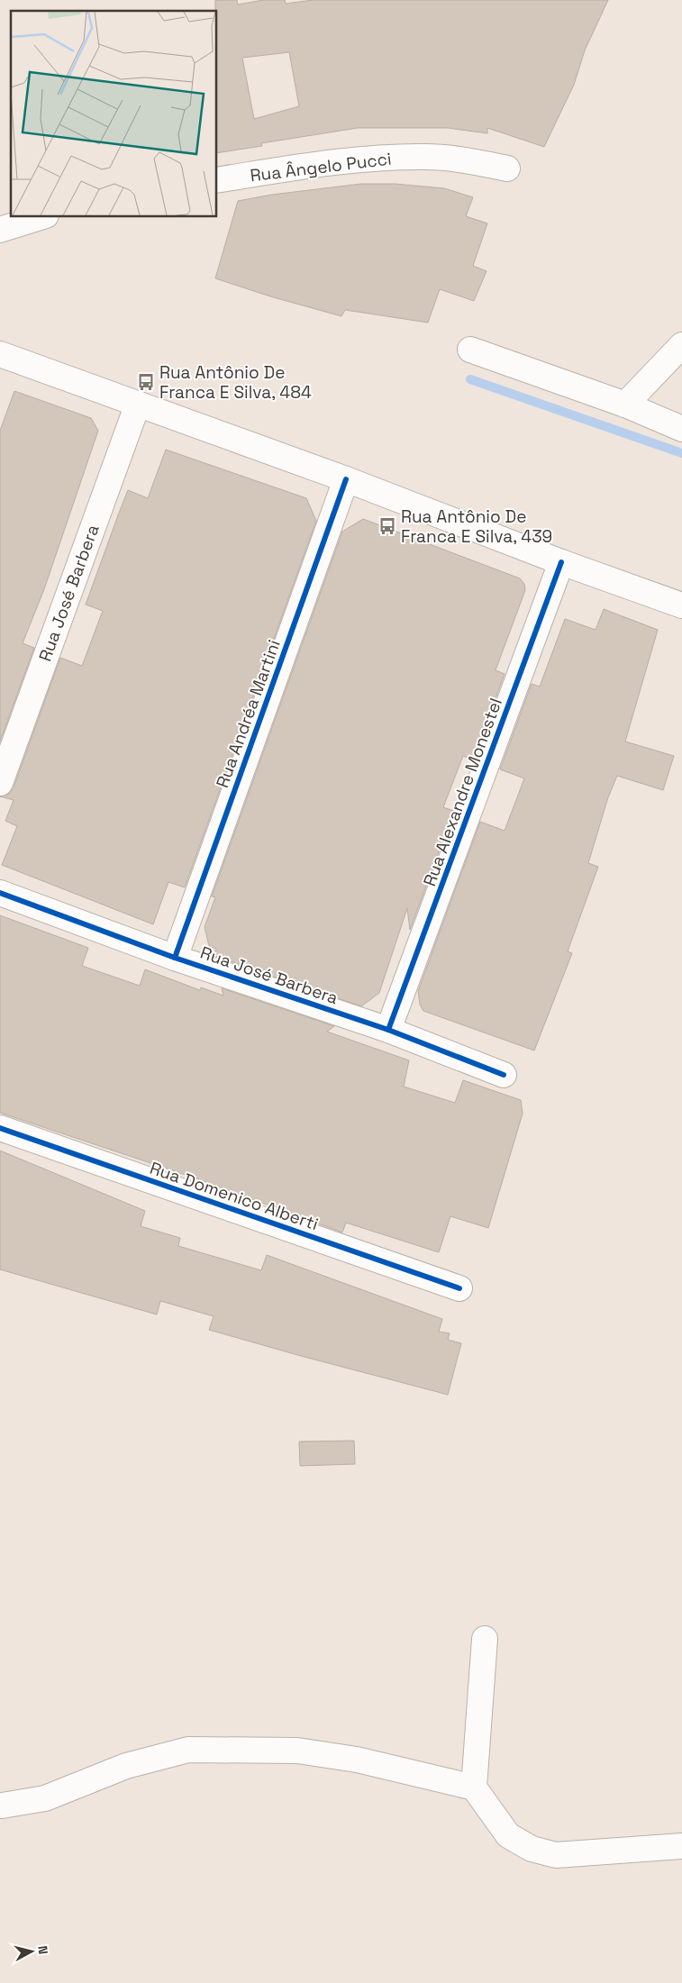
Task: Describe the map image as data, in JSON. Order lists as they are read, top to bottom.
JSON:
{
  "streets": {
    "street": [
      "Rua Ângelo Pucci",
      "Rua José Barbera",
      "Rua Andréa Martini",
      "Rua Alexandre Monestel",
      "Rua Domenico Alberti"
    ]
  },
  "crossings": [
    ["Rua José Barbera", "Rua Andréa Martini"],
    ["Rua José Barbera", "Rua Alexandre Monestel"]
  ],
  "places": {
    "bus stop": ["Rua Antônio De Franca E Silva, 484", "Rua Antônio De Franca E Silva, 439"]
  },
  "north": "right"
}
